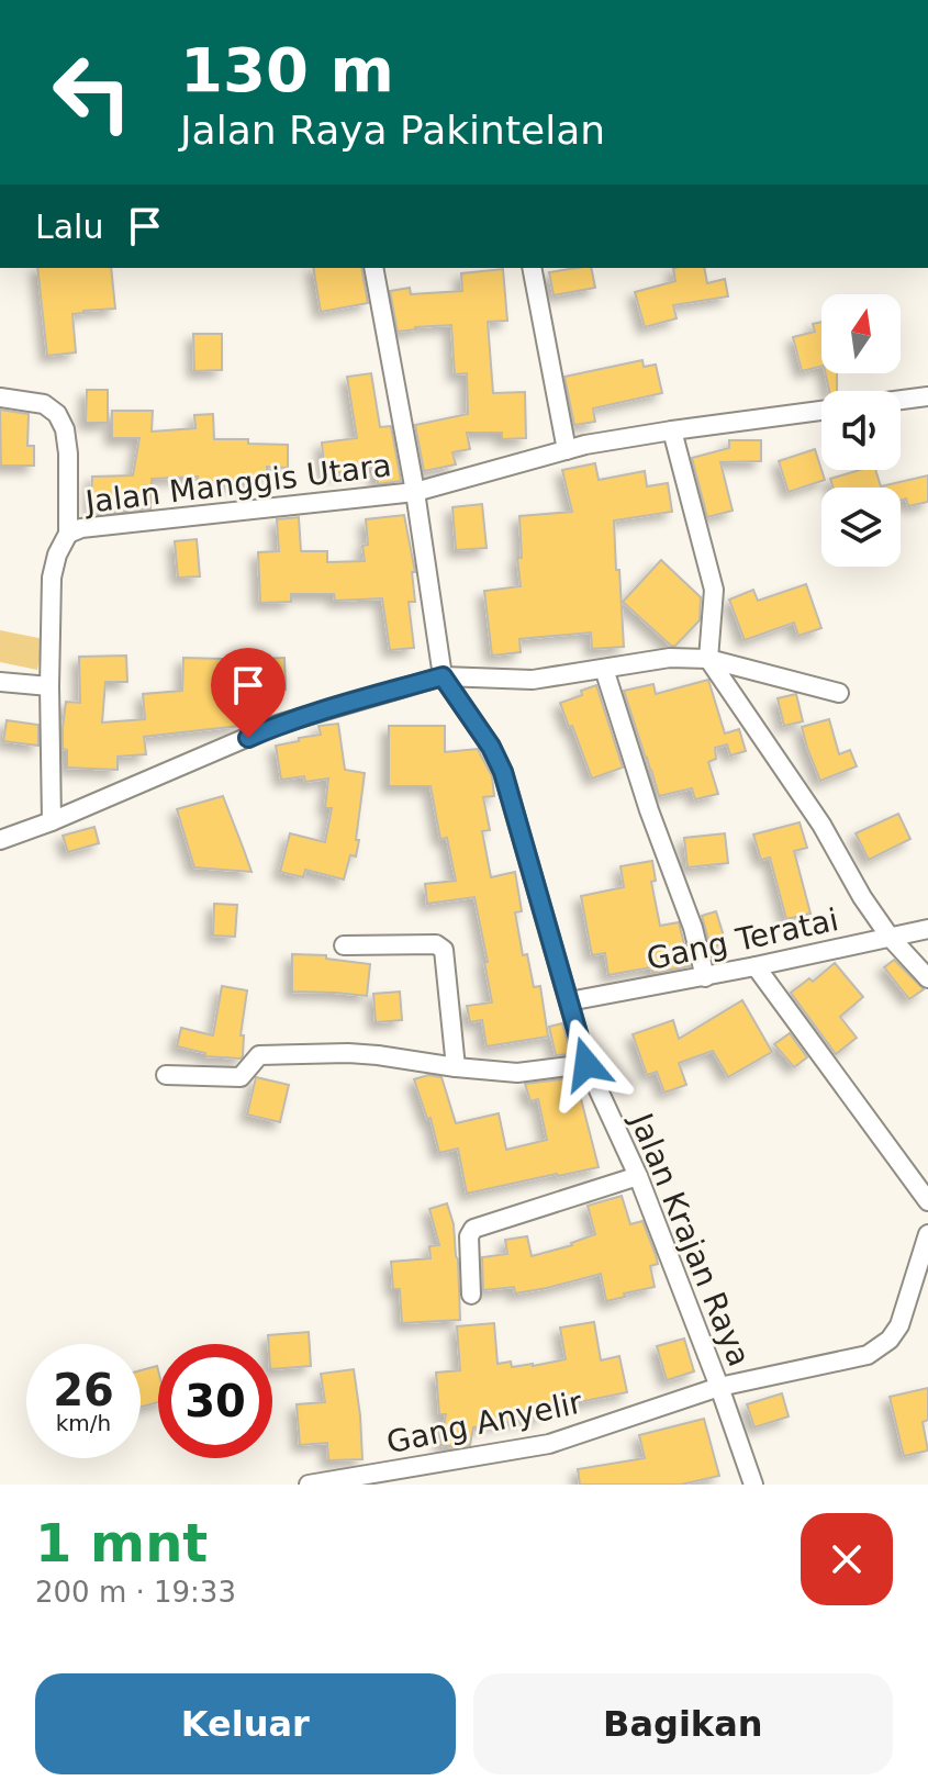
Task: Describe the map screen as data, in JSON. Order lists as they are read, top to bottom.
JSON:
{
  "streets": {
    "street": [
      "Jalan Manggis Utara",
      "Gang Teratai",
      "Jalan Krajan Raya",
      "Gang Anyelir"
    ]
  },
  "crossings": [
    ["Gang Teratai", "Jalan Krajan Raya"],
    ["Jalan Krajan Raya", "Gang Anyelir"]
  ],
  "north": "top",
  "page": {
    "turn": ["130 m", "Jalan Raya Pakintelan"],
    "then": "Lalu",
    "speed": "26 km/h",
    "limit": "30",
    "heading": ["1 mnt", "200 m · 19:33"],
    "buttons": ["Keluar", "Bagikan"]
  }
}
